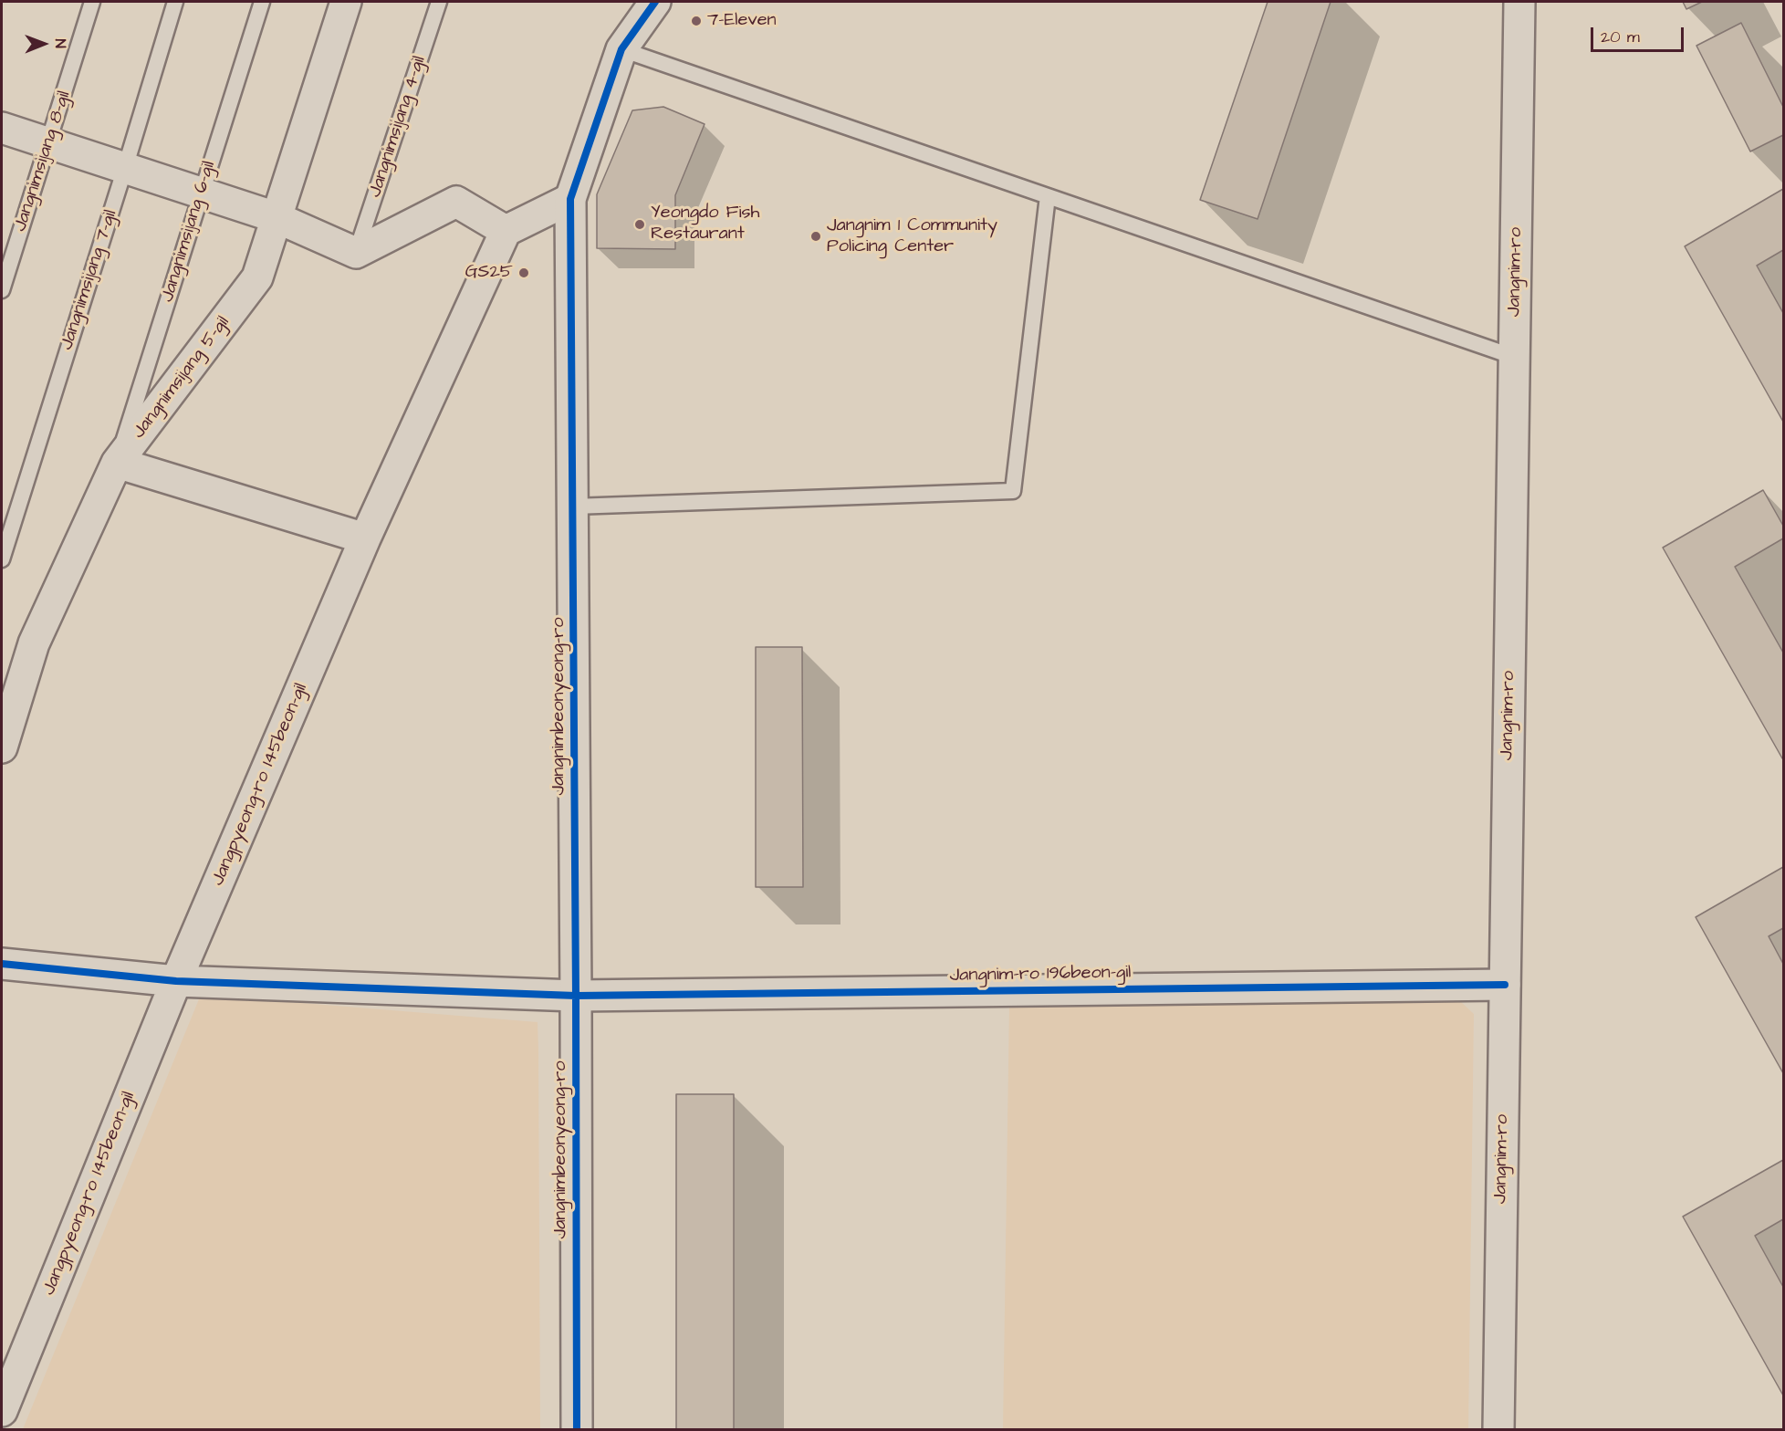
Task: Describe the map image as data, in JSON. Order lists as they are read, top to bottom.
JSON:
{
  "streets": {
    "street": [
      "Jangnim-ro",
      "Jangnimsijang 5-gil",
      "Jangnimbeonyeong-ro",
      "Jangpyeong-ro 145beon-gil",
      "Jangnim-ro 196beon-gil"
    ],
    "lane": [
      "Jangnimsijang 4-gil",
      "Jangnimsijang 8-gil",
      "Jangnimsijang 6-gil",
      "Jangnimsijang 7-gil"
    ]
  },
  "crossings": [
    ["Jangnimsijang 6-gil", "Jangnimsijang 5-gil"],
    ["Jangnim-ro", "Jangnim-ro 196beon-gil"],
    ["Jangnimbeonyeong-ro", "Jangnim-ro 196beon-gil"],
    ["Jangpyeong-ro 145beon-gil", "Jangnim-ro 196beon-gil"]
  ],
  "places": [
    "7-Eleven",
    "Yeongdo Fish Restaurant",
    "Jangnim 1 Community Policing Center",
    "GS25"
  ],
  "scale_bar": "20 m",
  "north": "right"
}
